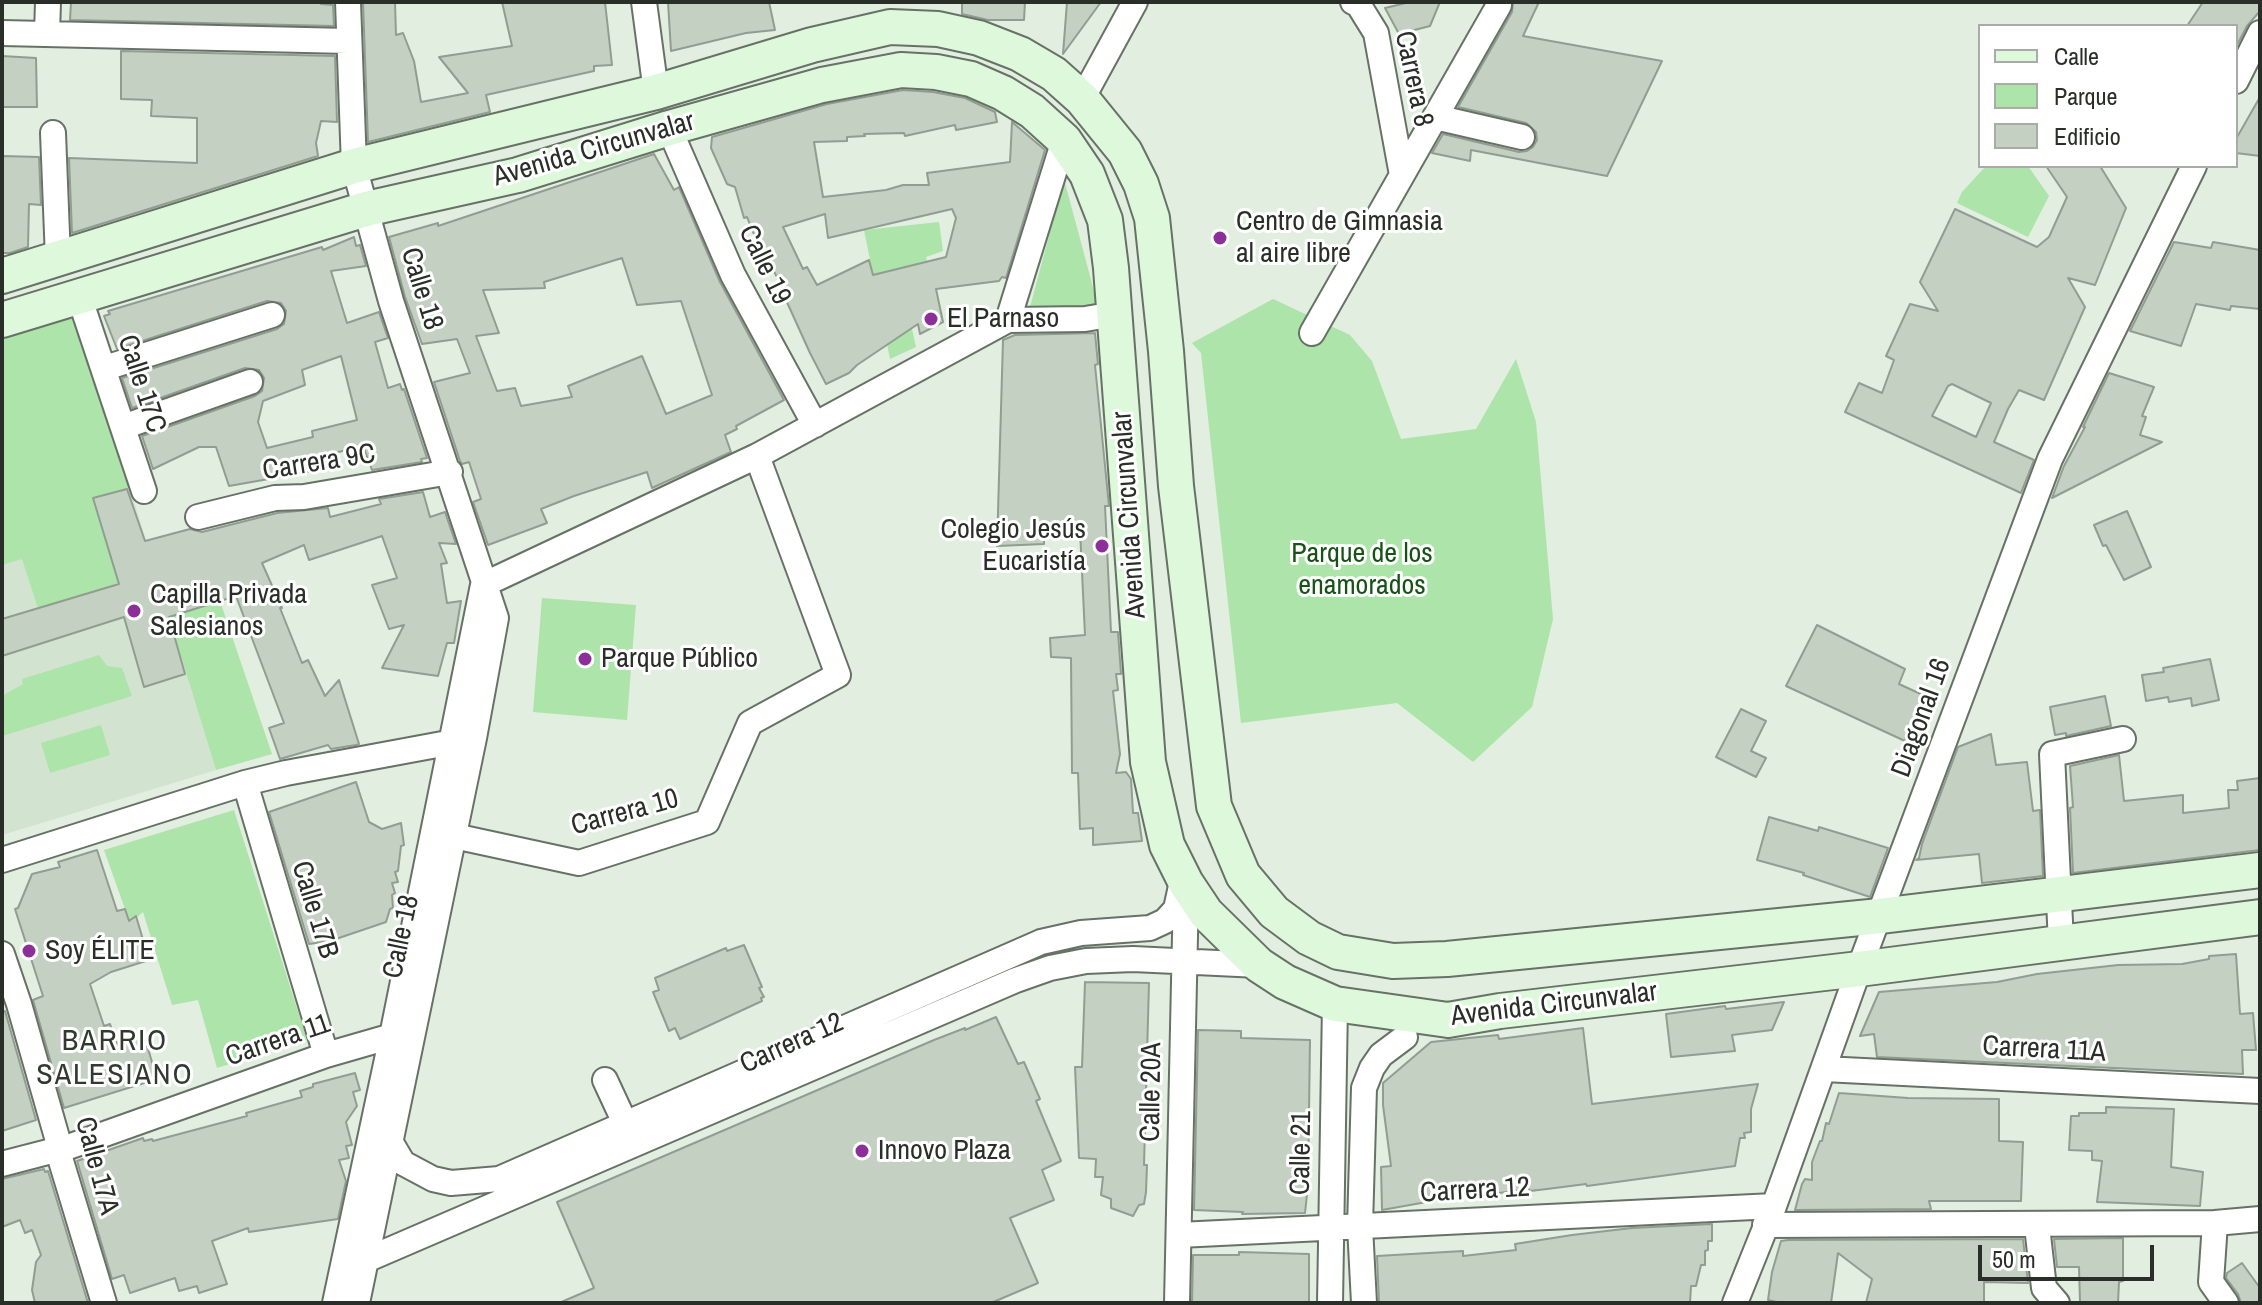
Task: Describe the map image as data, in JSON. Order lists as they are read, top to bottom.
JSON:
{
  "streets": {
    "main road": ["Avenida Circunvalar"],
    "street": [
      "Carrera 8",
      "Calle 19",
      "Calle 18",
      "Calle 17C",
      "Carrera 9C",
      "Diagonal 16",
      "Carrera 10",
      "Calle 17B",
      "Carrera 11",
      "Carrera 12",
      "Carrera 11A",
      "Calle 20A",
      "Calle 21",
      "Calle 17A"
    ]
  },
  "crossings": [
    ["Avenida Circunvalar", "Calle 19"],
    ["Avenida Circunvalar", "Calle 18"],
    ["Avenida Circunvalar", "Calle 17C"],
    ["Avenida Circunvalar", "Diagonal 16"],
    ["Avenida Circunvalar", "Carrera 12"],
    ["Avenida Circunvalar", "Calle 20A"],
    ["Avenida Circunvalar", "Calle 21"],
    ["Calle 18", "Carrera 9C"],
    ["Calle 18", "Carrera 10"],
    ["Calle 18", "Carrera 11"],
    ["Calle 18", "Carrera 12"],
    ["Diagonal 16", "Carrera 12"],
    ["Diagonal 16", "Carrera 11A"],
    ["Calle 17B", "Carrera 11"],
    ["Carrera 11", "Calle 17A"],
    ["Carrera 12", "Calle 20A"],
    ["Carrera 12", "Calle 21"]
  ],
  "districts": ["BARRIO SALESIANO"],
  "parks": ["Parque de los enamorados"],
  "places": [
    "Centro de Gimnasia al aire libre",
    "El Parnaso",
    "Colegio Jesús Eucaristía",
    "Capilla Privada Salesianos",
    "Parque Público",
    "Soy ÉLITE",
    "Innovo Plaza"
  ],
  "legend": ["Calle", "Parque", "Edificio"],
  "scale_bar": "50 m"
}
